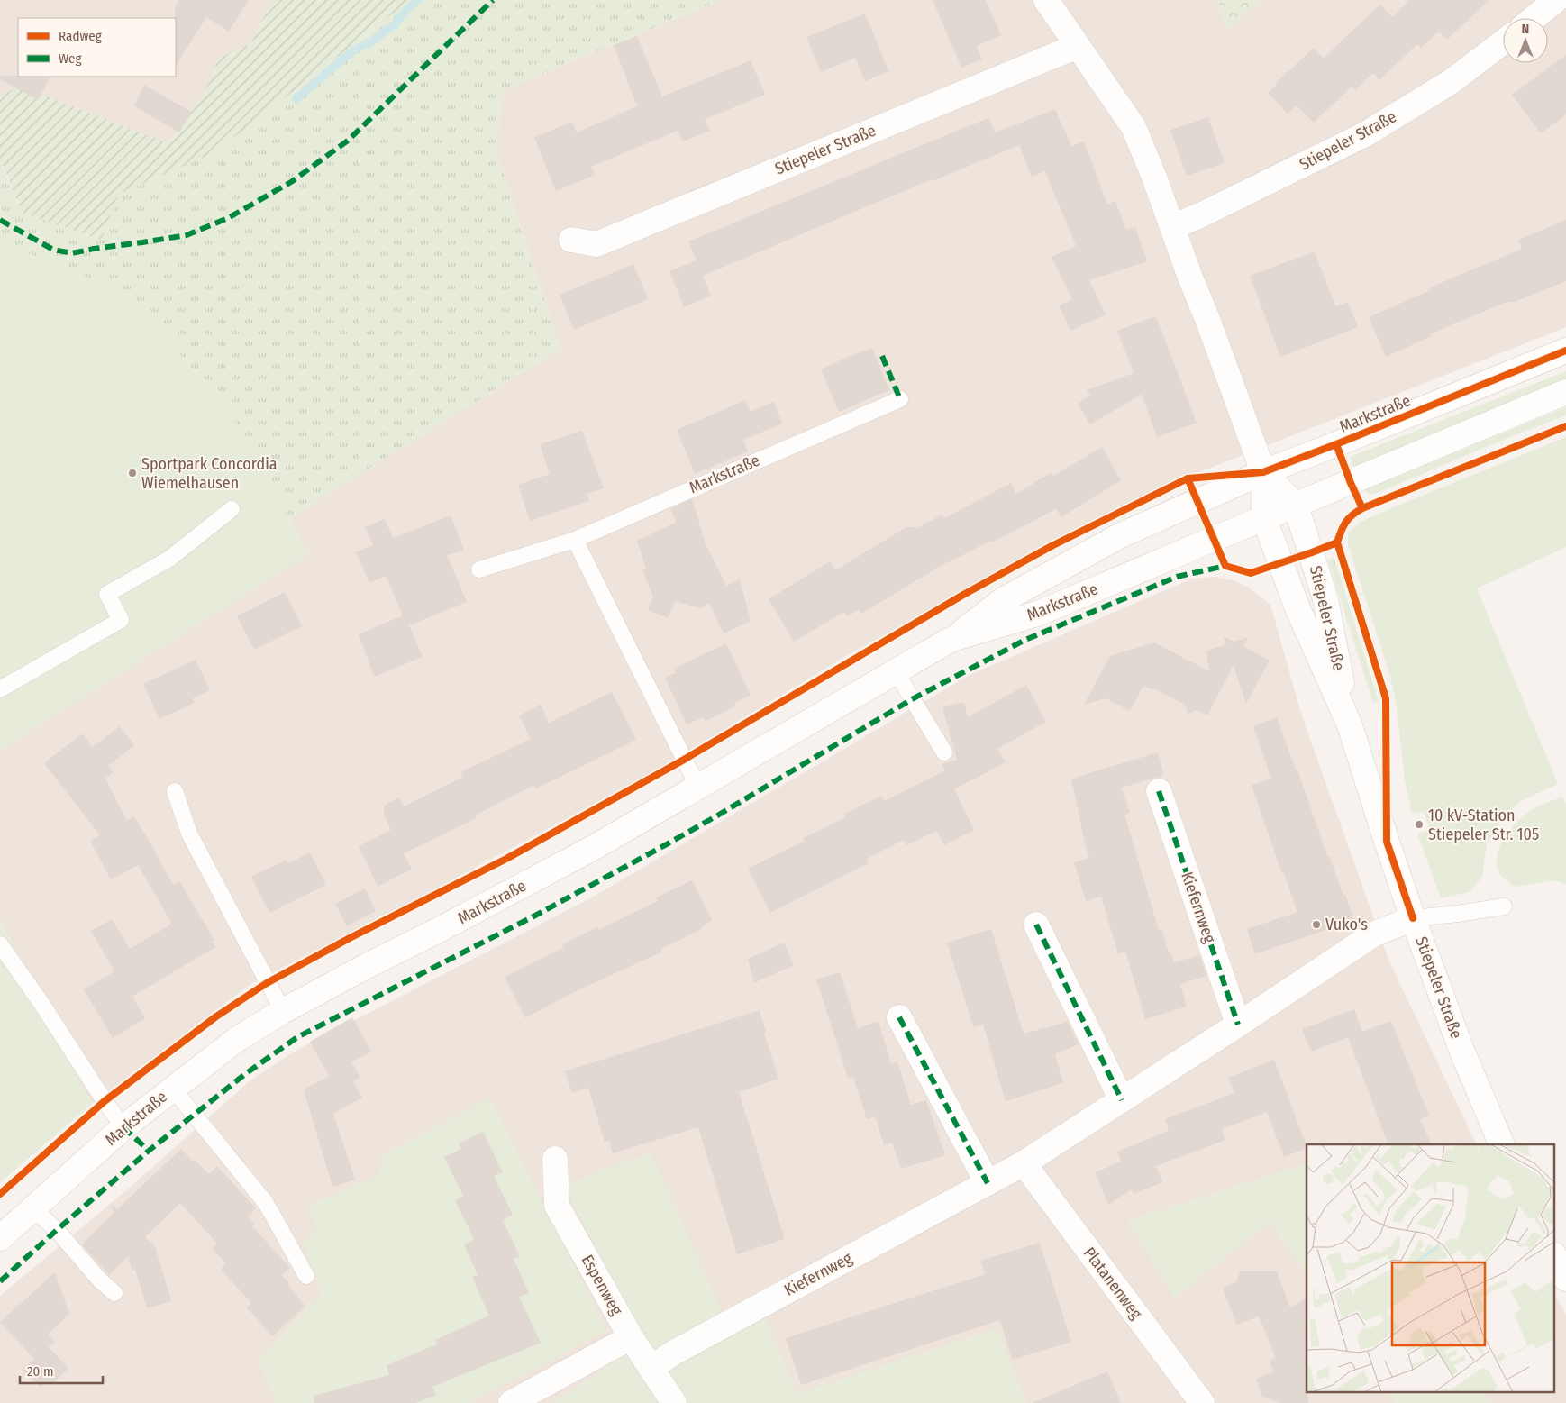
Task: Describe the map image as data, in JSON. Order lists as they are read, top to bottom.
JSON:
{
  "streets": {
    "street": [
      "Stiepeler Straße",
      "Markstraße",
      "Kiefernweg",
      "Platanenweg",
      "Espenweg"
    ]
  },
  "crossings": [
    ["Stiepeler Straße", "Markstraße"],
    ["Stiepeler Straße", "Kiefernweg"],
    ["Kiefernweg", "Platanenweg"],
    ["Kiefernweg", "Espenweg"]
  ],
  "places": ["Sportpark Concordia Wiemelhausen", "10 kV-Station Stiepeler Str. 105", "Vuko's"],
  "legend": ["Radweg", "Weg"],
  "scale_bar": "20 m",
  "north": "top"
}
